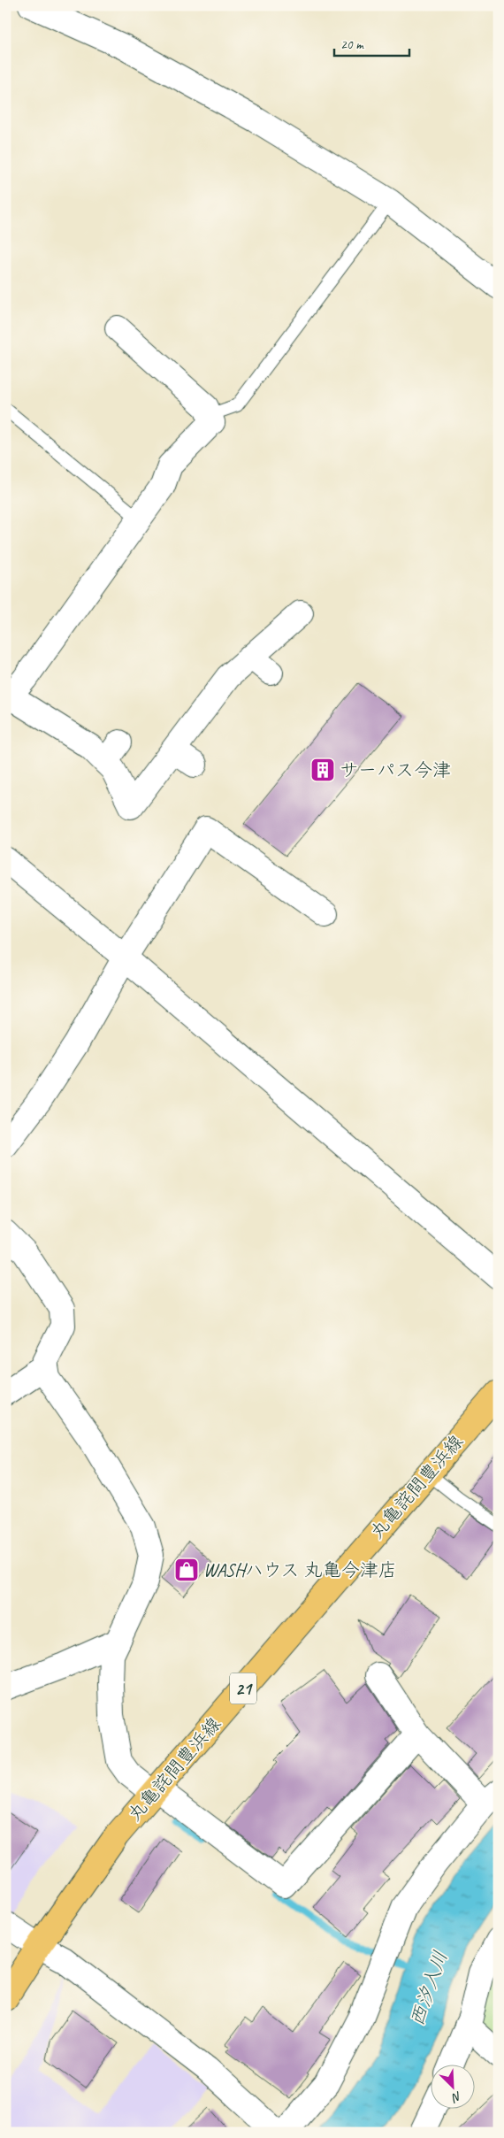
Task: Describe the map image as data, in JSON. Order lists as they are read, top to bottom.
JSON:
{
  "streets": {
    "main road": ["丸亀詫間豊浜線", "21"]
  },
  "water": ["西汐入川"],
  "places": {
    "building": ["サーパス今津"],
    "shop": ["WASHハウス 丸亀今津店"]
  },
  "scale_bar": "20 m",
  "north": "bottom right"
}
